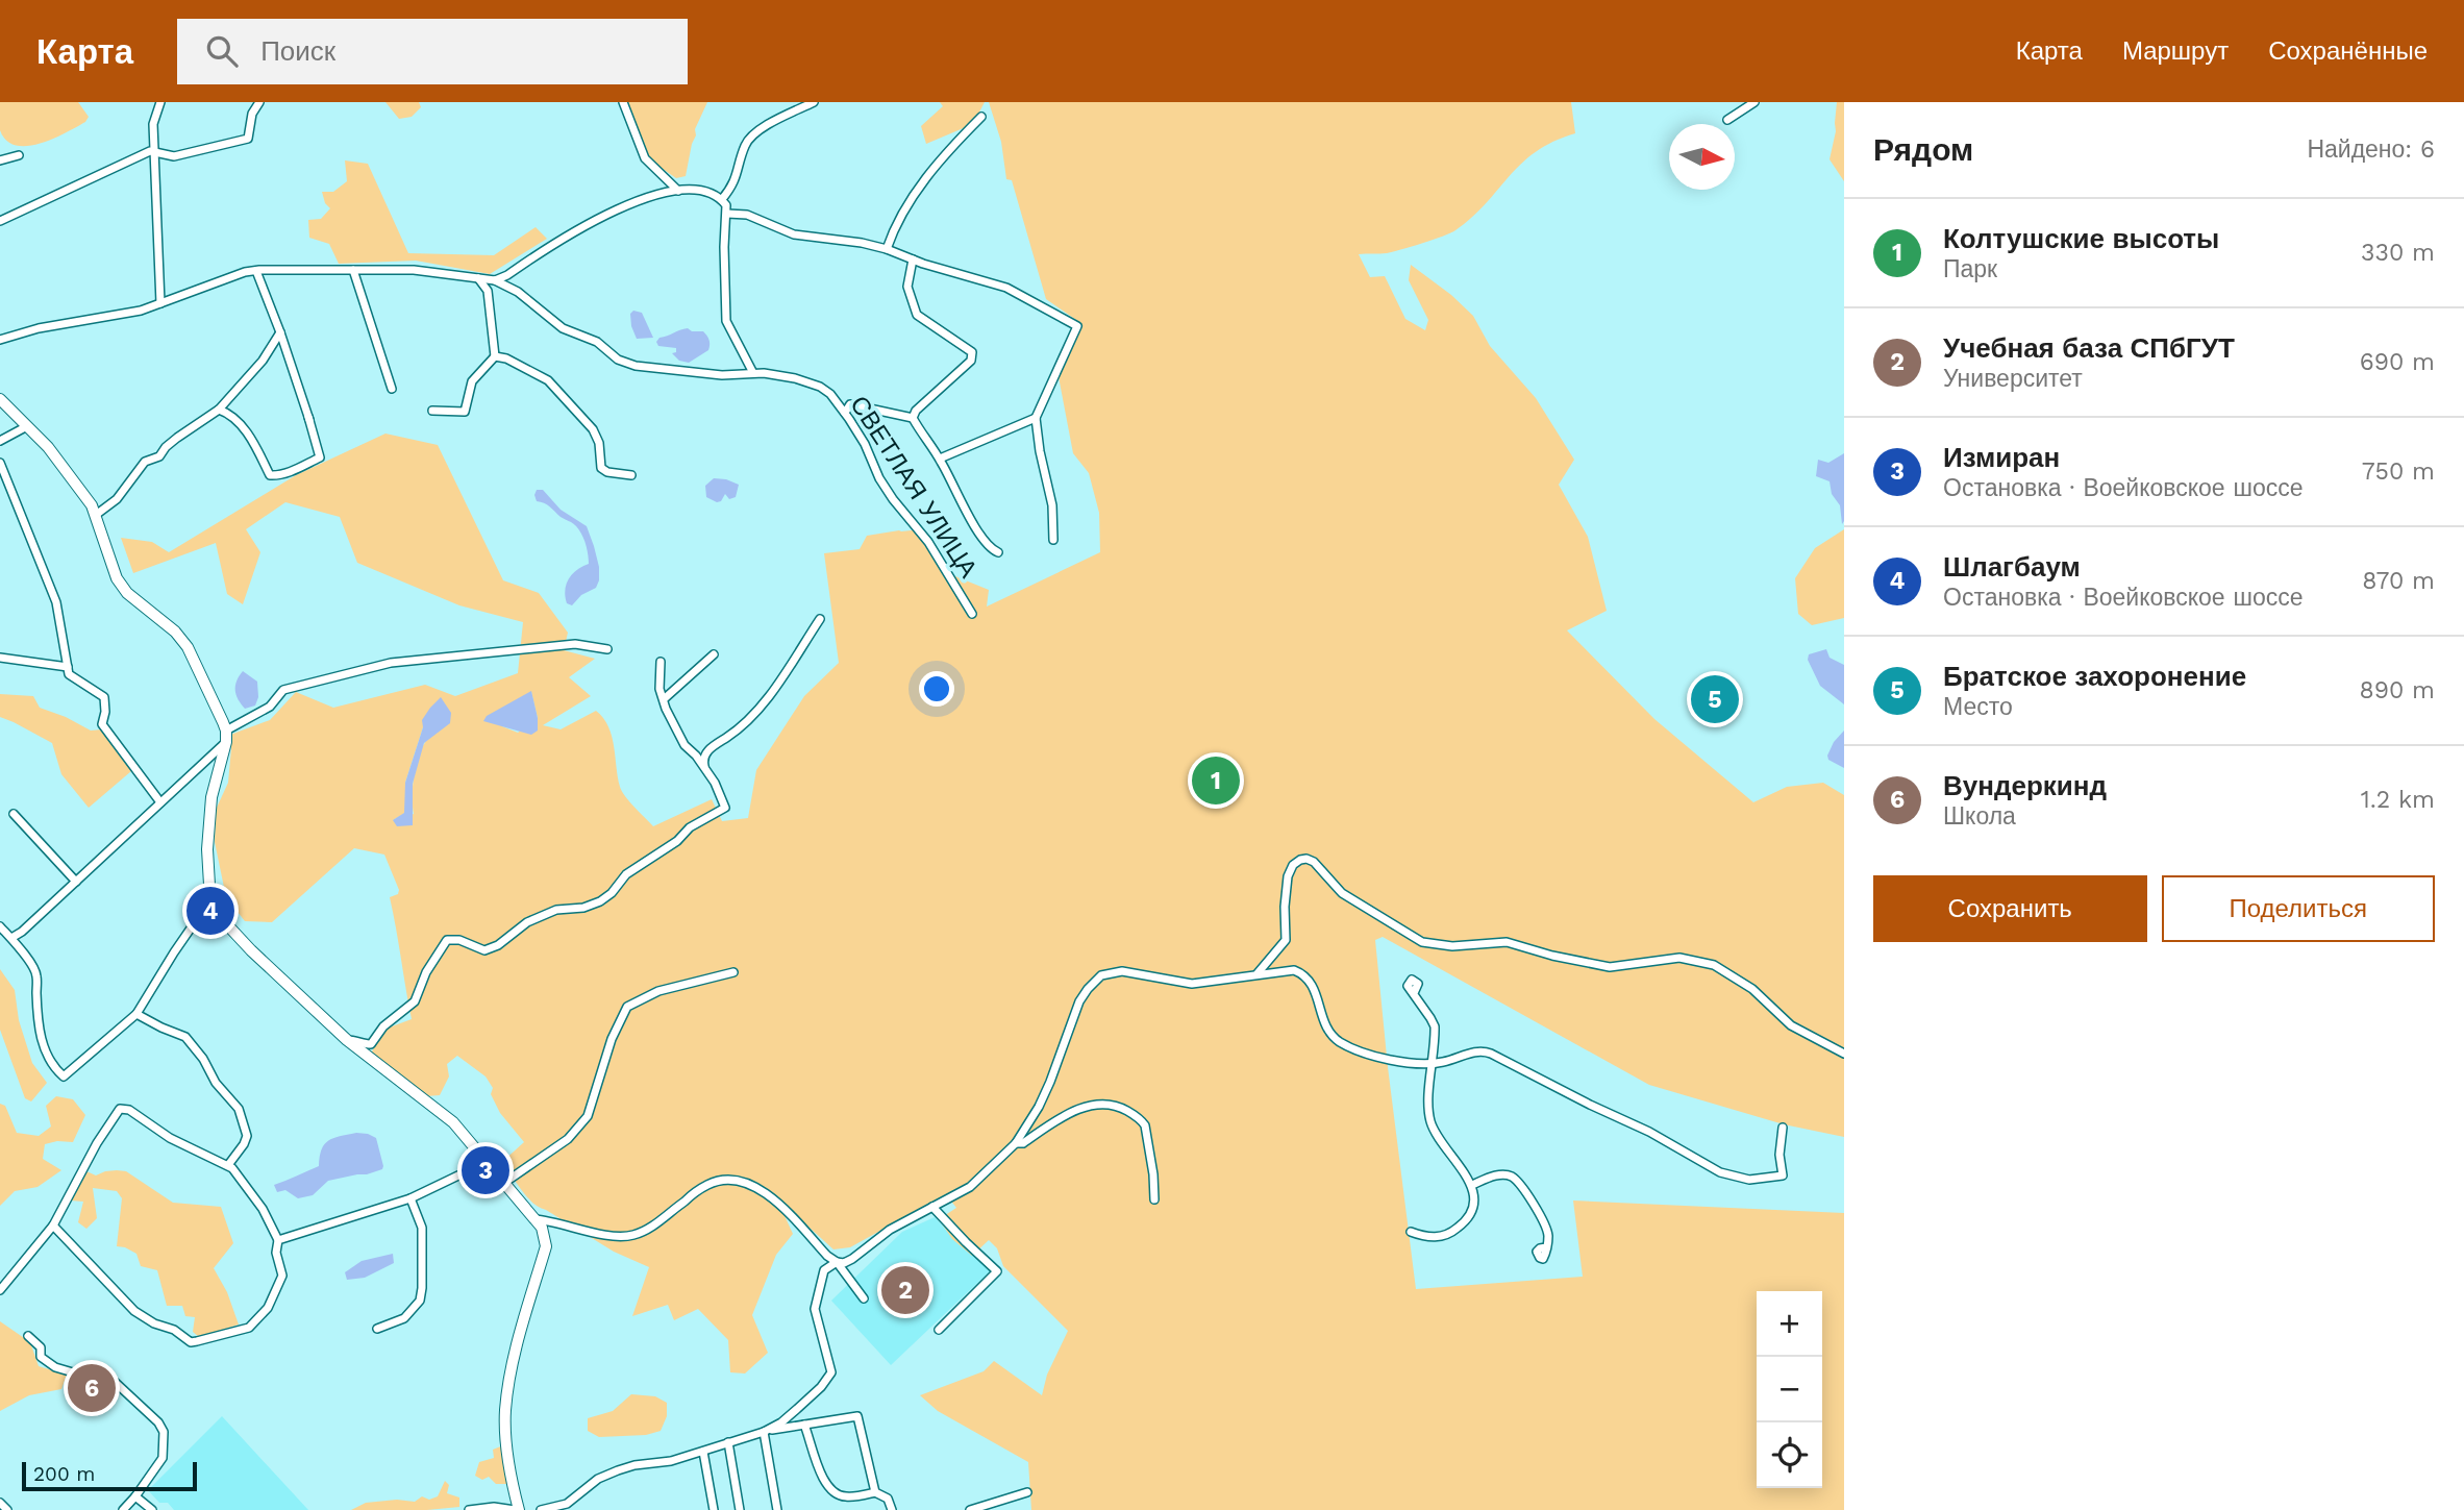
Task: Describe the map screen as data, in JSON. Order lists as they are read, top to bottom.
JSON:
{
  "streets": {
    "street": ["СВЕТЛАЯ УЛИЦА"]
  },
  "scale_bar": "200 m",
  "north": "right",
  "page": {
    "header": "Карта",
    "search": "Поиск",
    "nav": ["Карта", "Маршрут", "Сохранённые"],
    "heading": ["Рядом", "Найдено: 6"],
    "list": [
      {
        "mark": "1",
        "name": "Колтушские высоты",
        "note": "Парк",
        "value": "330 m"
      },
      {
        "mark": "2",
        "name": "Учебная база СПбГУТ",
        "note": "Университет",
        "value": "690 m"
      },
      {
        "mark": "3",
        "name": "Измиран",
        "note": "Остановка · Воейковское шоссе",
        "value": "750 m"
      },
      {
        "mark": "4",
        "name": "Шлагбаум",
        "note": "Остановка · Воейковское шоссе",
        "value": "870 m"
      },
      {
        "mark": "5",
        "name": "Братское захоронение",
        "note": "Место",
        "value": "890 m"
      },
      {
        "mark": "6",
        "name": "Вундеркинд",
        "note": "Школа",
        "value": "1.2 km"
      }
    ],
    "pins": [
      "5",
      "1",
      "4",
      "3",
      "2",
      "6"
    ],
    "buttons": ["Сохранить", "Поделиться"],
    "map_buttons": ["+", "−"],
    "scale": "200 m"
  }
}
